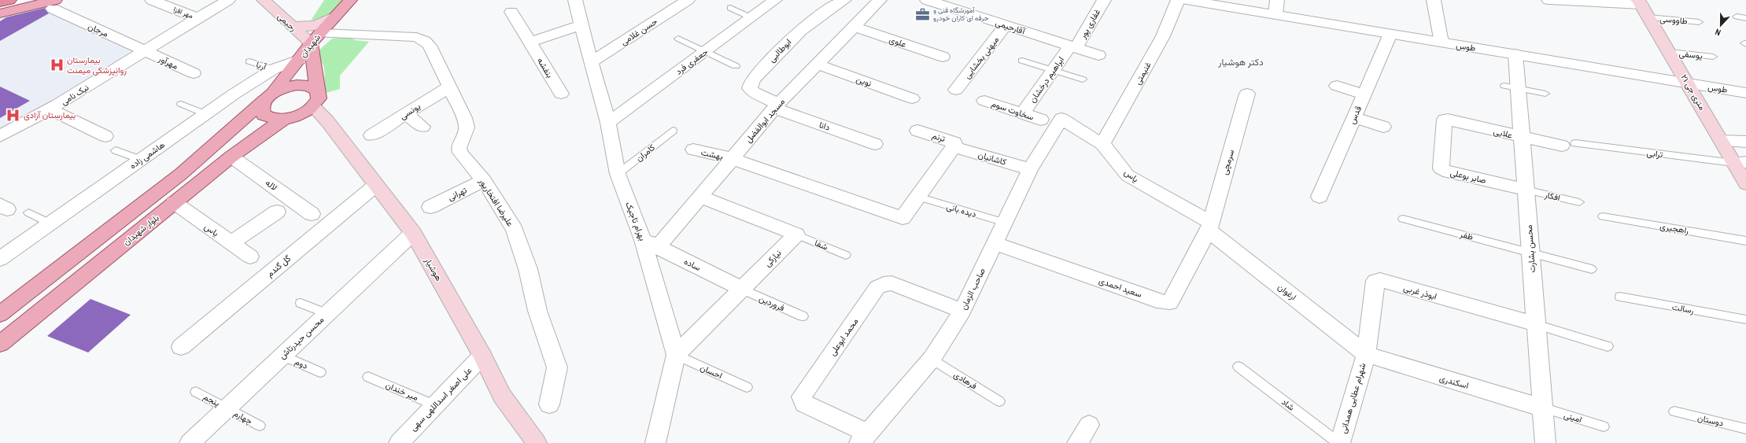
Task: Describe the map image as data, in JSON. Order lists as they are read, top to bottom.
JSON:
{
  "streets": {
    "main road": [
      "رحیمی",
      "شهیدان",
      "۲۱ متری جی",
      "بلوار شهیدان",
      "هوشیار"
    ],
    "street": [
      "مهر افزا",
      "غفاری پور",
      "آقارحیمی",
      "مرجان",
      "حسن غلامی",
      "علوی",
      "طوس",
      "ابوطالبی",
      "میهنی بخشایی",
      "جعفری فرد",
      "مهرآور",
      "بنفشه",
      "غنیمتی",
      "ابراهیم درخشان",
      "نوین",
      "نیک نامی",
      "سخاوت سوم",
      "یونسی",
      "قدس",
      "مسجد ابوالفضل",
      "دانا",
      "علایی",
      "ترنم",
      "بهشت",
      "هاشمی زاده",
      "کاشانیان",
      "سرمچی",
      "یاس",
      "صابر بوعلی",
      "لاله",
      "تهرانی",
      "علیرضا افتخارپور",
      "بهرام تاجیک",
      "محسن بشارت",
      "نیارکی",
      "ساده",
      "گل گندم",
      "سعید احمدی",
      "صاحب الزمان",
      "ارغوان",
      "ابوذر غربی",
      "محمد ابوعلی",
      "محسن حیدرتاش",
      "اسکندری",
      "شهرام عطایی همدانی",
      "علی اصغر اسداللهی سهی"
    ],
    "lane": [
      "طاووسی",
      "یوسفی",
      "آریا",
      "کامران",
      "ترابی",
      "افکار",
      "دیده بانی",
      "راهجيری",
      "ظفر",
      "شفا",
      "فروردین",
      "رسالت",
      "دوم",
      "احسان",
      "فرهادی",
      "میر خندان",
      "پنجم",
      "شاد",
      "چهارم",
      "امینی",
      "دوستان"
    ]
  },
  "crossings": [
    ["مهر افزا", "نیک نامی"],
    ["طاووسی", "۲۱ متری جی"],
    ["رحیمی", "شهیدان"],
    ["رحیمی", "علیرضا افتخارپور"],
    ["غفاری پور", "آقارحیمی"],
    ["غفاری پور", "ابراهیم درخشان"],
    ["آقارحیمی", "میهنی بخشایی"],
    ["آقارحیمی", "ابراهیم درخشان"],
    ["مرجان", "مهرآور"],
    ["مرجان", "نیک نامی"],
    ["حسن غلامی", "بهرام تاجیک"],
    ["علوی", "مسجد ابوالفضل"],
    ["شهیدان", "هاشمی زاده"],
    ["شهیدان", "علیرضا افتخارپور"],
    ["طوس", "۲۱ متری جی"],
    ["طوس", "قدس"],
    ["طوس", "محسن بشارت"],
    ["ابوطالبی", "مسجد ابوالفضل"],
    ["ابوطالبی", "دانا"],
    ["یوسفی", "۲۱ متری جی"],
    ["جعفری فرد", "بهرام تاجیک"],
    ["مهرآور", "نیک نامی"],
    ["آریا", "هاشمی زاده"],
    ["غنیمتی", "یاس"],
    ["ابراهیم درخشان", "سخاوت سوم"],
    ["نوین", "مسجد ابوالفضل"],
    ["۲۱ متری جی", "ترابی"],
    ["یونسی", "علیرضا افتخارپور"],
    ["مسجد ابوالفضل", "دانا"],
    ["مسجد ابوالفضل", "بهشت"],
    ["مسجد ابوالفضل", "بهرام تاجیک"],
    ["مسجد ابوالفضل", "ساده"],
    ["علایی", "ترابی"],
    ["علایی", "صابر بوعلی"],
    ["علایی", "محسن بشارت"],
    ["ترنم", "کاشانیان"],
    ["کامران", "بهرام تاجیک"],
    ["کاشانیان", "صاحب الزمان"],
    ["سرمچی", "یاس"],
    ["سرمچی", "سعید احمدی"],
    ["سرمچی", "ارغوان"],
    ["یاس", "بلوار شهیدان"],
    ["یاس", "سعید احمدی"],
    ["یاس", "صاحب الزمان"],
    ["یاس", "ارغوان"],
    ["صابر بوعلی", "افکار"],
    ["صابر بوعلی", "محسن بشارت"],
    ["لاله", "بلوار شهیدان"],
    ["تهرانی", "علیرضا افتخارپور"],
    ["افکار", "محسن بشارت"],
    ["دیده بانی", "صاحب الزمان"],
    ["بهرام تاجیک", "نیارکی"],
    ["بهرام تاجیک", "ساده"],
    ["بهرام تاجیک", "احسان"],
    ["ظفر", "محسن بشارت"],
    ["شفا", "نیارکی"],
    ["محسن بشارت", "ابوذر غربی"],
    ["محسن بشارت", "اسکندری"],
    ["محسن بشارت", "امینی"],
    ["نیارکی", "ساده"],
    ["نیارکی", "فروردین"],
    ["نیارکی", "احسان"],
    ["ساده", "فروردین"],
    ["گل گندم", "هوشیار"],
    ["هوشیار", "محسن حیدرتاش"],
    ["هوشیار", "علی اصغر اسداللهی سهی"],
    ["سعید احمدی", "صاحب الزمان"],
    ["سعید احمدی", "ارغوان"],
    ["صاحب الزمان", "محمد ابوعلی"],
    ["صاحب الزمان", "فرهادی"],
    ["ارغوان", "ابوذر غربی"],
    ["ارغوان", "اسکندری"],
    ["ارغوان", "شهرام عطایی همدانی"],
    ["ابوذر غربی", "اسکندری"],
    ["ابوذر غربی", "شهرام عطایی همدانی"],
    ["محسن حیدرتاش", "دوم"],
    ["محسن حیدرتاش", "پنجم"],
    ["محسن حیدرتاش", "چهارم"],
    ["اسکندری", "شهرام عطایی همدانی"],
    ["اسکندری", "امینی"],
    ["میر خندان", "علی اصغر اسداللهی سهی"],
    ["شهرام عطایی همدانی", "شاد"],
    ["پنجم", "چهارم"]
  ],
  "districts": ["دکتر هوشیار"],
  "places": {
    "office": ["آموزشگاه فنی و حرفه ای کاران خودرو"],
    "hospital": ["بیمارستان روانپزشکی میمنت", "بیمارستان آزادی"]
  },
  "north": "bottom"
}
